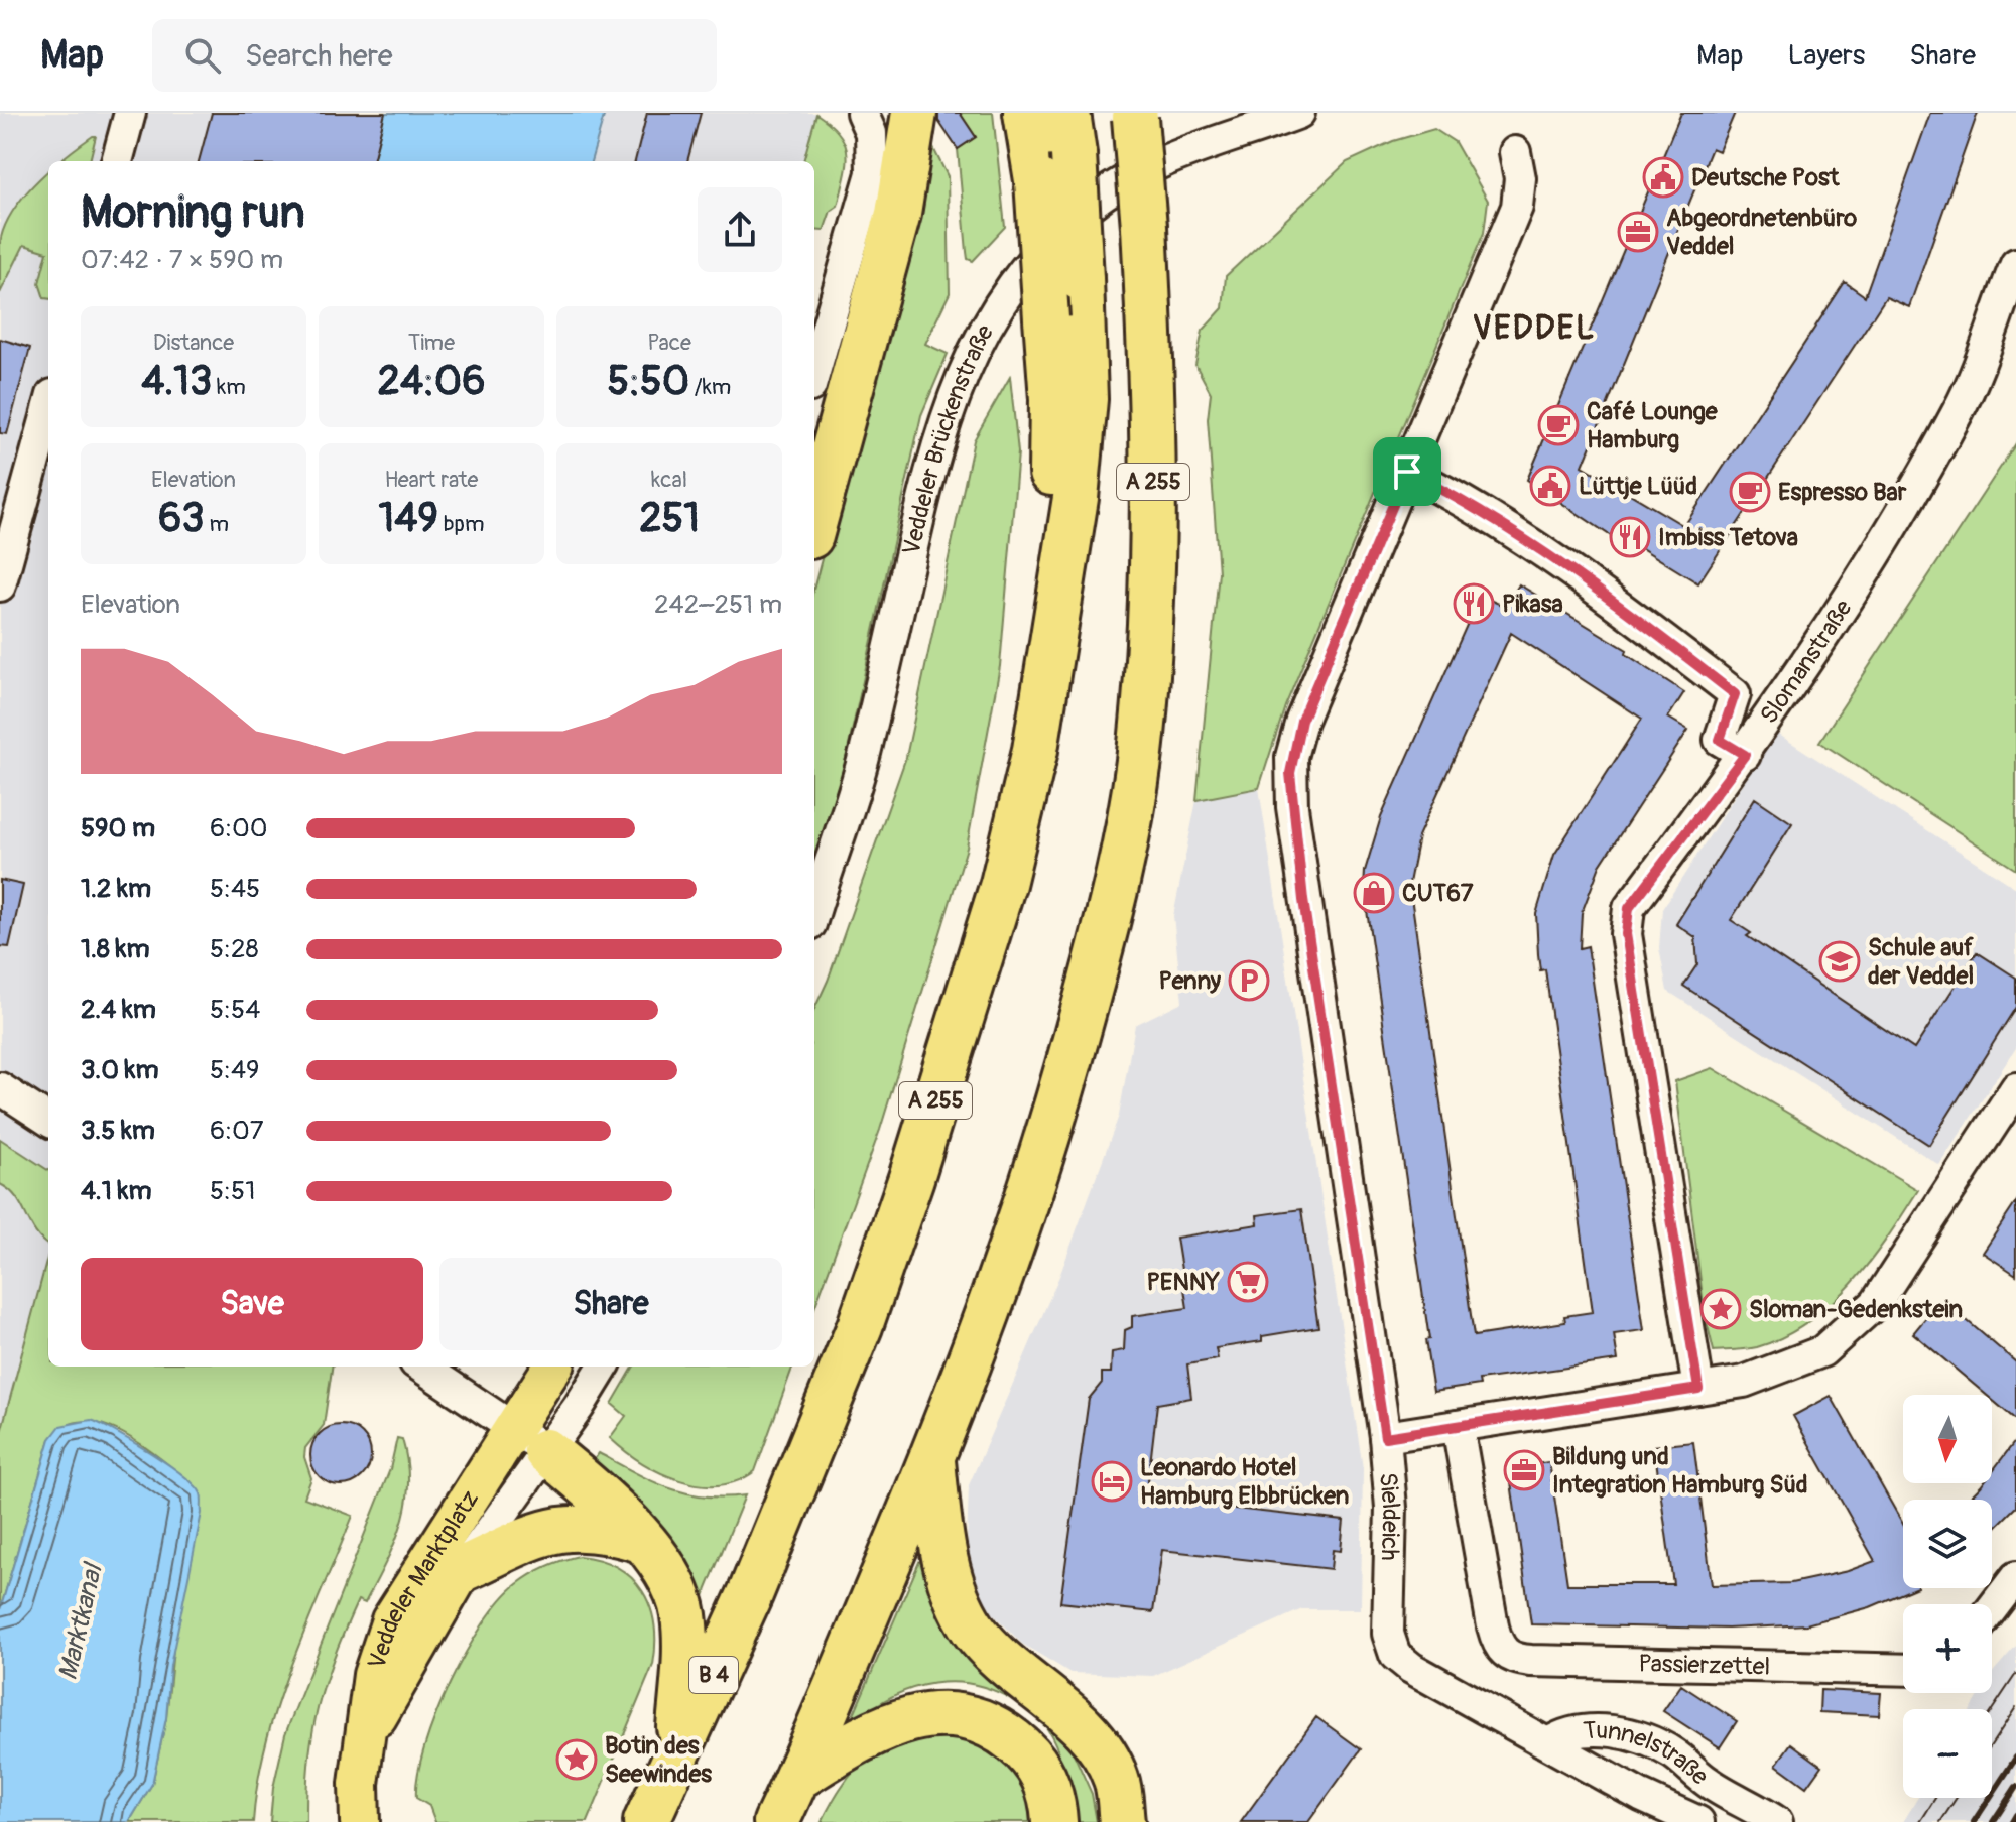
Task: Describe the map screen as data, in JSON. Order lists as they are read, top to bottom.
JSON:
{
  "streets": {
    "highway": ["A 255", "B 4"],
    "main road": ["Veddeler Marktplatz"],
    "street": [
      "Veddeler Brückenstraße",
      "Slomanstraße",
      "Sieldeich",
      "Passierzettel",
      "Tunnelstraße"
    ]
  },
  "crossings": [
    ["A 255", "B 4"],
    ["Sieldeich", "Tunnelstraße"]
  ],
  "districts": ["VEDDEL"],
  "water": ["Marktkanal"],
  "places": {
    "public building": ["Deutsche Post", "Lüttje Lüüd"],
    "office": ["Abgeordnetenbüro Veddel", "Bildung und Integration Hamburg Süd"],
    "cafe": ["Café Lounge Hamburg", "Espresso Bar"],
    "restaurant": ["Imbiss Tetova", "Pikasa"],
    "shop": ["CUT67"],
    "school or university": ["Schule auf der Veddel"],
    "parking": ["Penny"],
    "supermarket": ["PENNY"],
    "place": ["Sloman-Gedenkstein", "Botin des Seewindes"],
    "hotel": ["Leonardo Hotel Hamburg Elbbrücken"]
  },
  "north": "bottom",
  "page": {
    "header": "Map",
    "search": "Search here",
    "nav": ["Map", "Layers", "Share"],
    "heading": ["Morning run", "07:42 · 7 × 590 m"],
    "stats": [
      ["Distance", "4.13 km"],
      ["Time", "24:06"],
      ["Pace", "5:50 /km"],
      ["Elevation", "63 m"],
      ["Heart rate", "149 bpm"],
      ["kcal", "251"]
    ],
    "chart": ["Elevation", "242–251 m"],
    "list": [
      {
        "name": "590 m",
        "note": "6:00"
      },
      {
        "name": "1.2 km",
        "note": "5:45"
      },
      {
        "name": "1.8 km",
        "note": "5:28"
      },
      {
        "name": "2.4 km",
        "note": "5:54"
      },
      {
        "name": "3.0 km",
        "note": "5:49"
      },
      {
        "name": "3.5 km",
        "note": "6:07"
      },
      {
        "name": "4.1 km",
        "note": "5:51"
      }
    ],
    "buttons": ["Save", "Share"],
    "map_buttons": ["+", "−"]
  }
}
